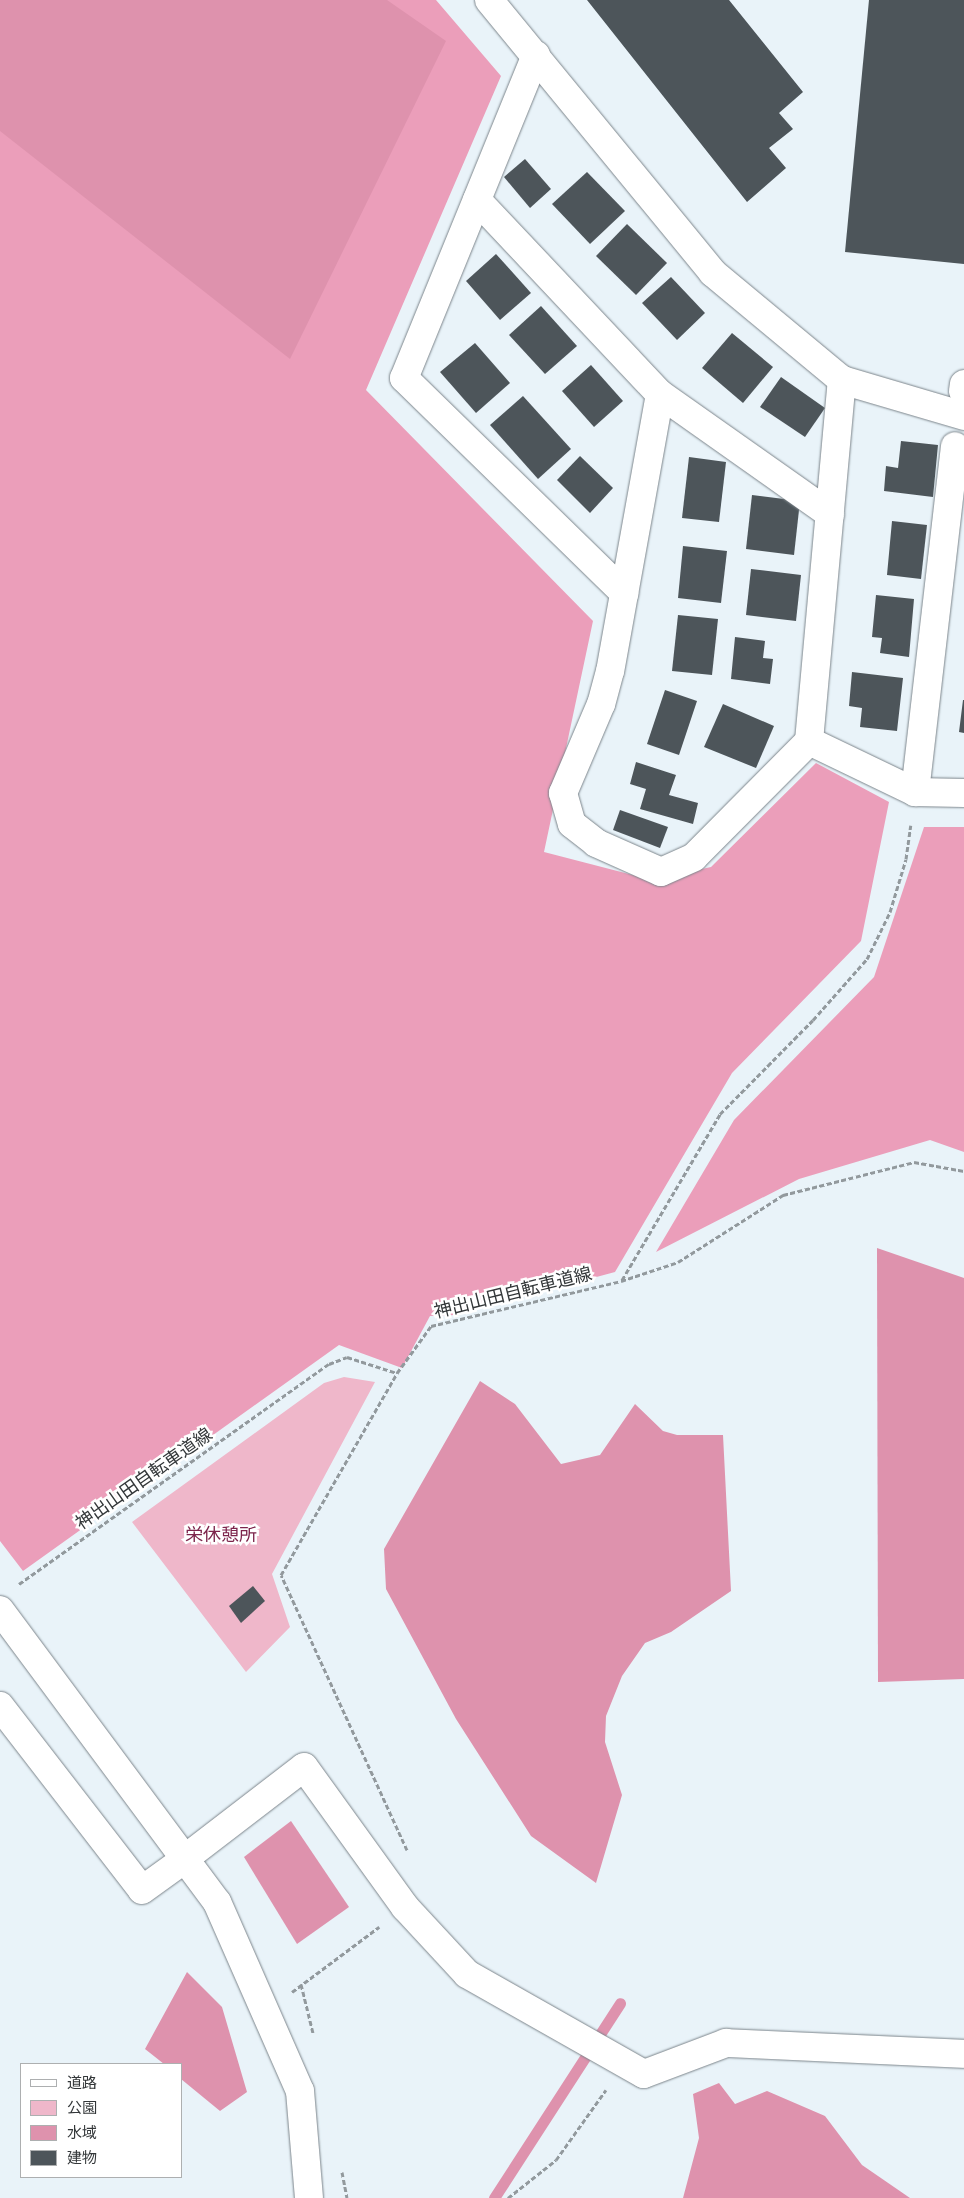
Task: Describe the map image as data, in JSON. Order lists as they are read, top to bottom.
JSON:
{
  "streets": {
    "path": ["神出山田自転車道線"]
  },
  "parks": ["栄休憩所"],
  "legend": [
    "道路",
    "公園",
    "水域",
    "建物"
  ]
}
